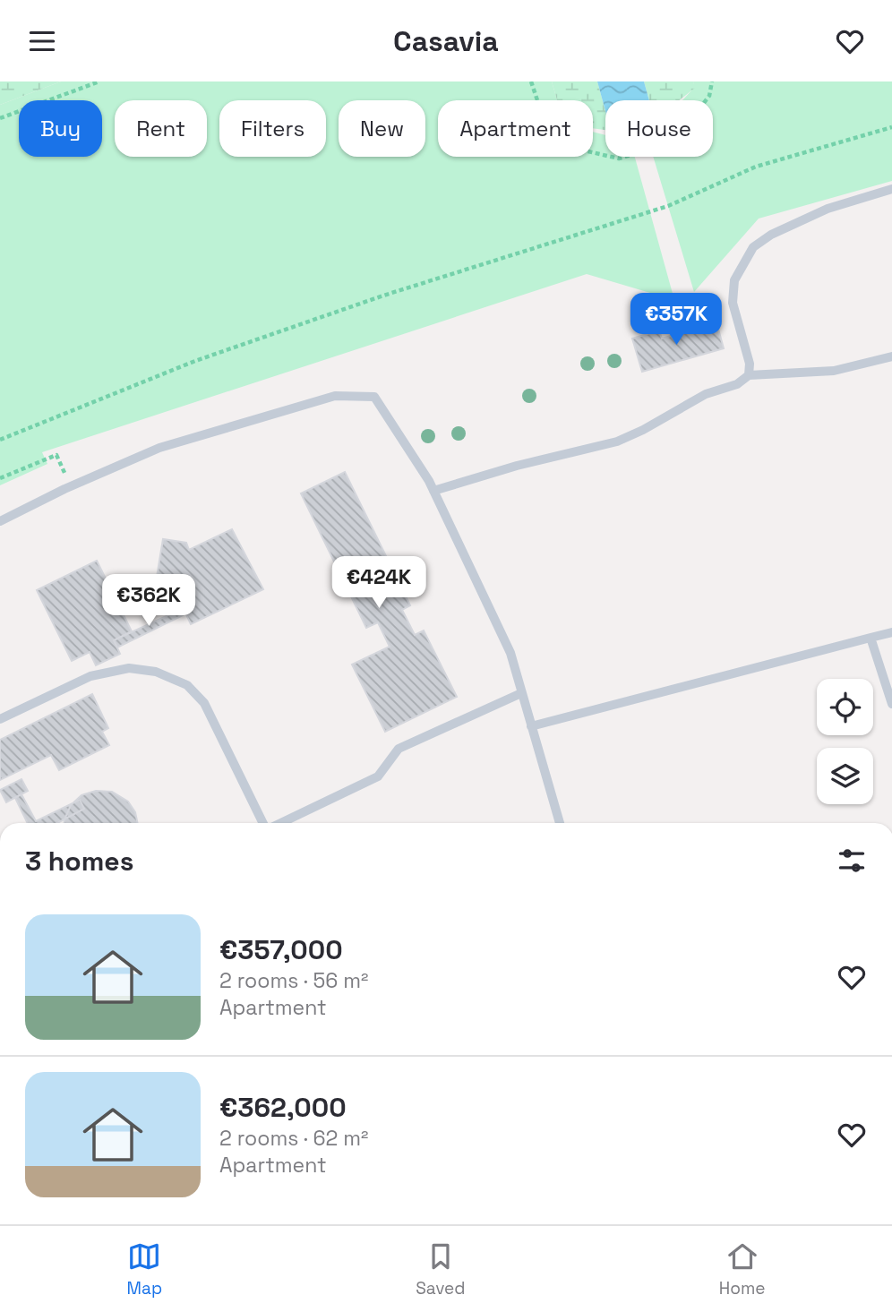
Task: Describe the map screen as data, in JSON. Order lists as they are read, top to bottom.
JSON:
{
  "page": {
    "header": "Casavia",
    "chip": [
      "Buy",
      "Rent",
      "Filters",
      "New",
      "Apartment",
      "House"
    ],
    "price": ["€357K", "€424K", "€362K"],
    "heading": "3 homes",
    "list": [
      {
        "name": "€357,000",
        "note": "2 rooms · 56 m² · Apartment"
      },
      {
        "name": "€362,000",
        "note": "2 rooms · 62 m² · Apartment"
      }
    ],
    "tabs": ["Map", "Saved", "Home"]
  }
}
